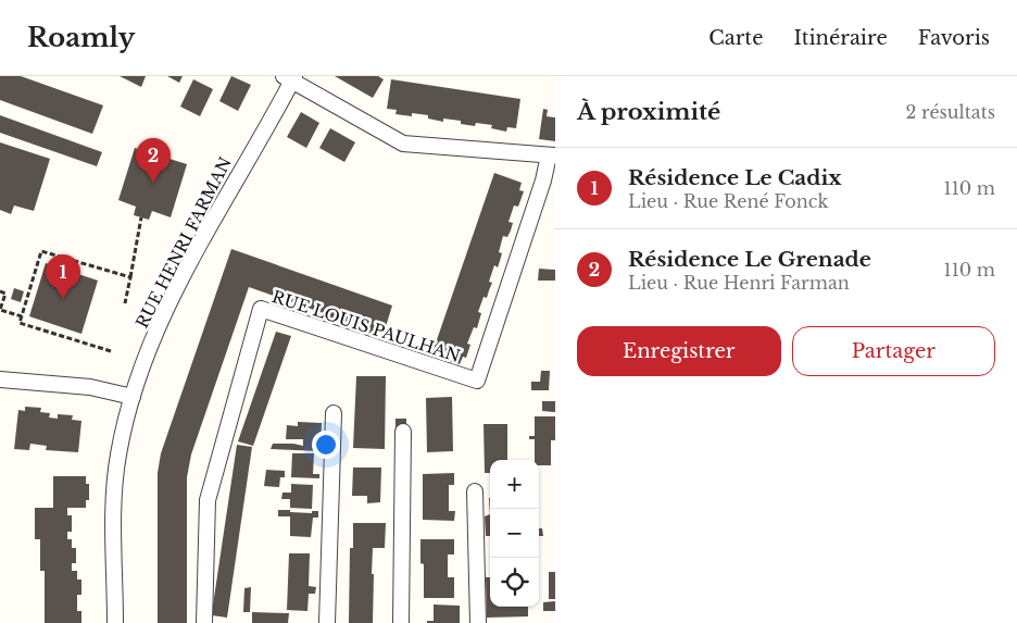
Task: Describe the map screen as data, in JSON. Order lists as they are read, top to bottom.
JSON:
{
  "streets": {
    "street": ["RUE HENRI FARMAN", "RUE LOUIS PAULHAN"]
  },
  "page": {
    "header": "Roamly",
    "nav": ["Carte", "Itinéraire", "Favoris"],
    "heading": ["À proximité", "2 résultats"],
    "pins": ["2", "1"],
    "list": [
      {
        "mark": "1",
        "name": "Résidence Le Cadix",
        "note": "Lieu · Rue René Fonck",
        "value": "110 m"
      },
      {
        "mark": "2",
        "name": "Résidence Le Grenade",
        "note": "Lieu · Rue Henri Farman",
        "value": "110 m"
      }
    ],
    "buttons": ["Enregistrer", "Partager"],
    "map_buttons": ["+", "−"]
  }
}
